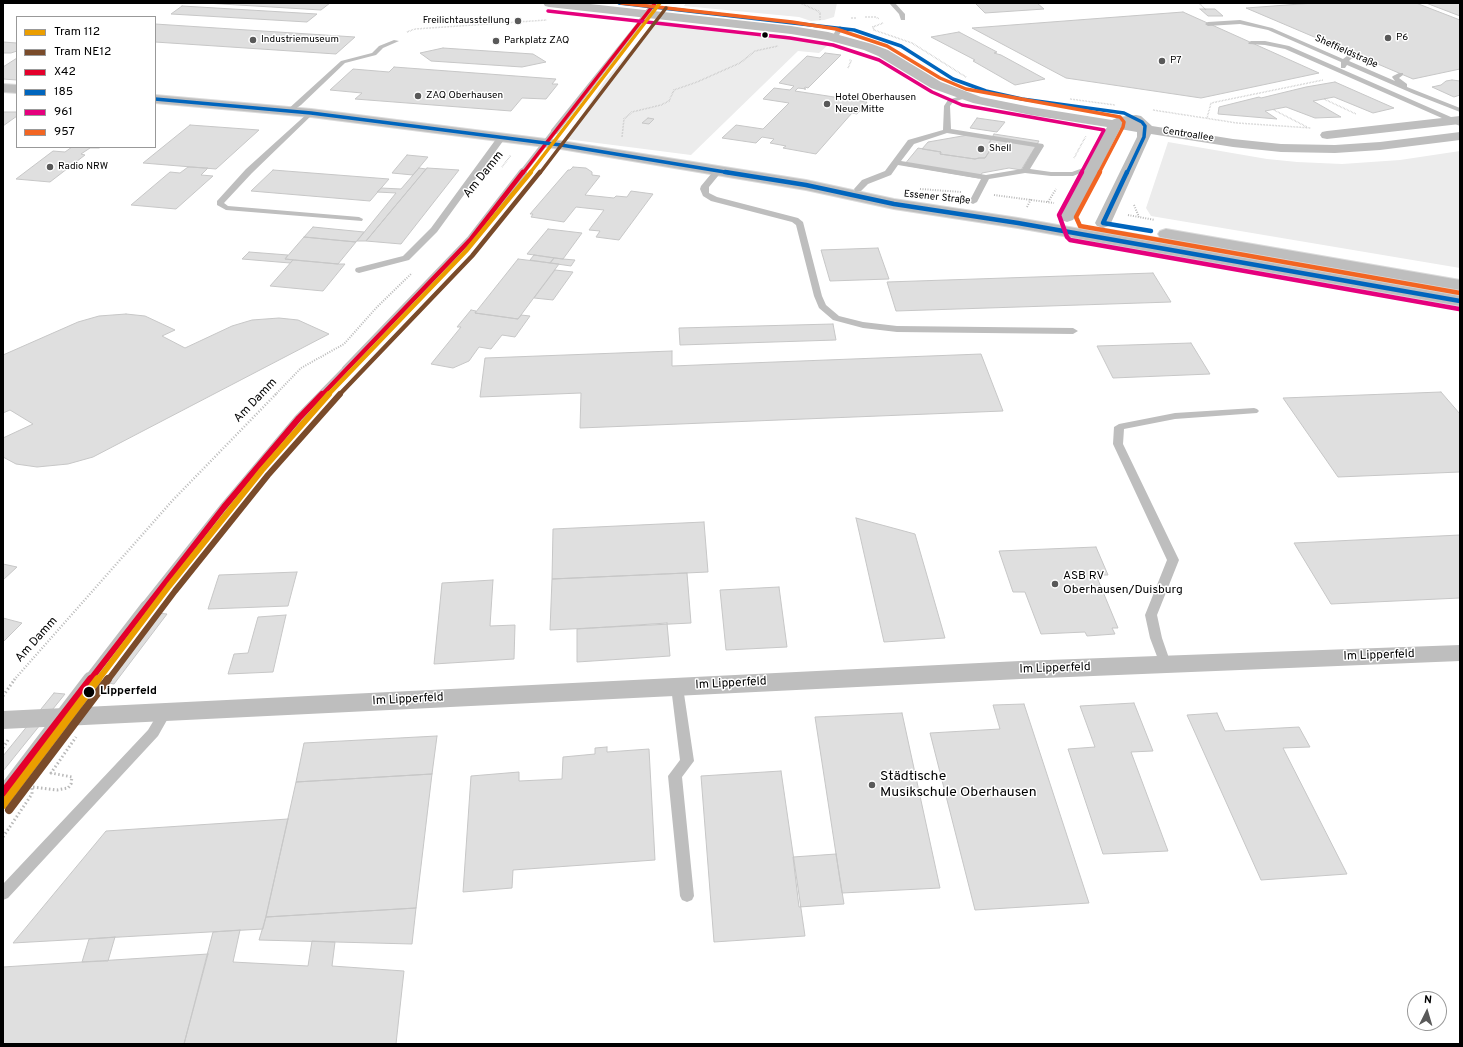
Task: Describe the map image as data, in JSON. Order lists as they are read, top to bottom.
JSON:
{
  "streets": {
    "street": ["Centroallee", "Essener Straße", "Im Lipperfeld"],
    "lane": ["Sheffieldstraße"],
    "path": ["Am Damm"]
  },
  "crossings": [
    ["Am Damm", "Essener Straße"]
  ],
  "places": [
    "Freilichtausstellung",
    "P6",
    "Industriemuseum",
    "Parkplatz ZAQ",
    "P7",
    "ZAQ Oberhausen",
    "Hotel Oberhausen Neue Mitte",
    "Shell",
    "Radio NRW",
    "ASB RV Oberhausen/Duisburg",
    "Lipperfeld",
    "Städtische Musikschule Oberhausen"
  ],
  "lines": [
    "tram line 112",
    "transit line X42",
    "transit line 185",
    "transit line 957",
    "tram line NE12",
    "transit line 961"
  ],
  "legend": [
    "Tram 112",
    "Tram NE12",
    "X42",
    "185",
    "961",
    "957"
  ],
  "north": "top"
}
